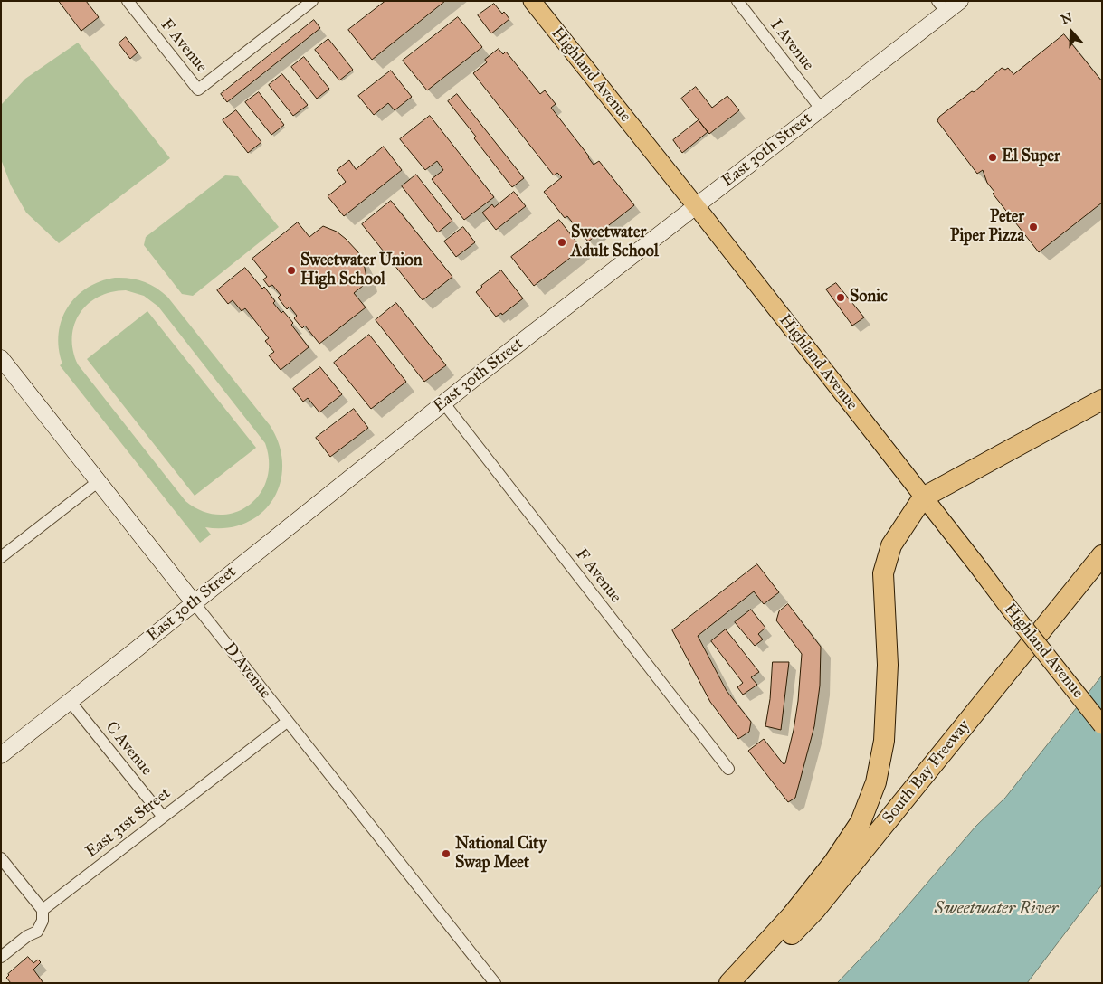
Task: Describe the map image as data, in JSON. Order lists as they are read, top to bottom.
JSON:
{
  "streets": {
    "highway": ["South Bay Freeway"],
    "main road": ["Highland Avenue", "East 30th Street", "D Avenue"],
    "street": [
      "I Avenue",
      "F Avenue",
      "C Avenue",
      "East 31st Street"
    ]
  },
  "crossings": [
    ["I Avenue", "East 30th Street"],
    ["F Avenue", "East 30th Street"],
    ["Highland Avenue", "East 30th Street"],
    ["East 30th Street", "D Avenue"],
    ["East 30th Street", "C Avenue"],
    ["D Avenue", "East 31st Street"],
    ["C Avenue", "East 31st Street"]
  ],
  "water": ["Sweetwater River"],
  "places": [
    "El Super",
    "Peter Piper Pizza",
    "Sweetwater Adult School",
    "Sweetwater Union High School",
    "Sonic",
    "National City Swap Meet"
  ],
  "north": "top"
}
